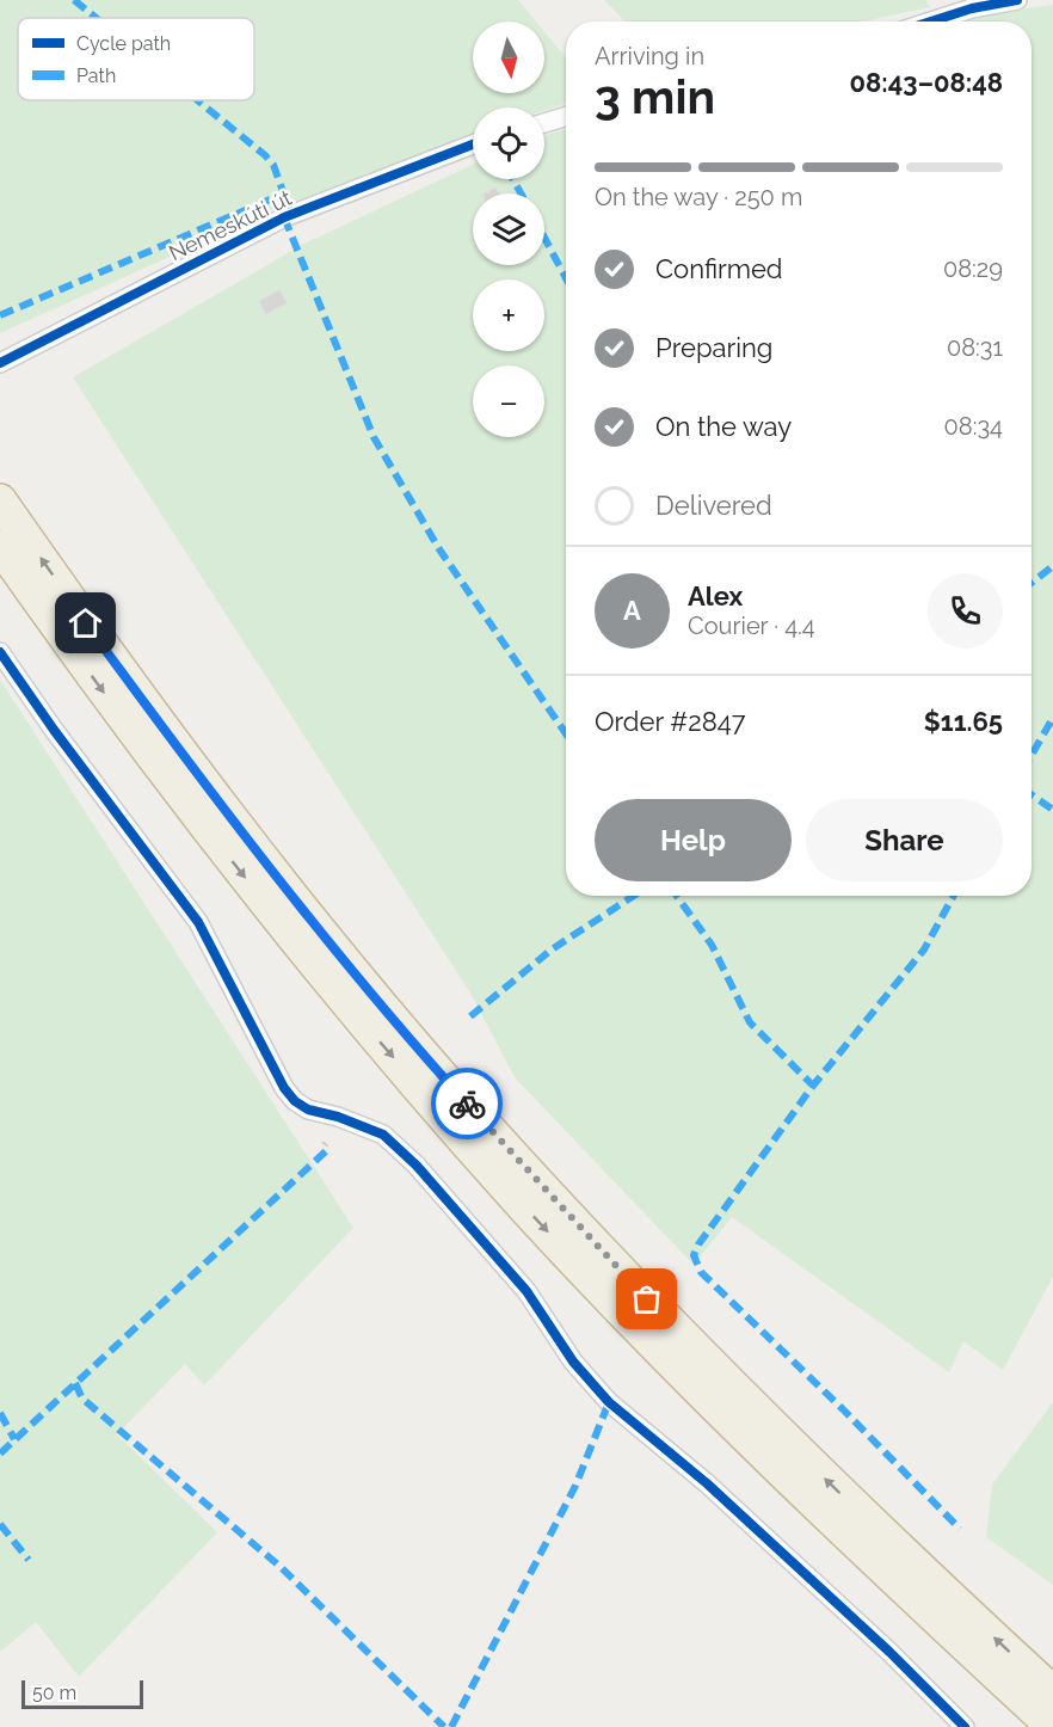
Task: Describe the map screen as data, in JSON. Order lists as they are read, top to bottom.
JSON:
{
  "streets": {
    "street": ["Nemeskúti út"]
  },
  "legend": ["Cycle path", "Path"],
  "scale_bar": "50 m",
  "north": "bottom",
  "page": {
    "map_buttons": ["+", "−"],
    "heading": ["3 min", "Arriving in", "08:43–08:48"],
    "panel": [
      "Alex",
      "Courier · 4.4",
      "Order #2847",
      "$11.65"
    ],
    "bar": "On the way · 250 m",
    "list": [
      ["Confirmed", "08:29"],
      ["Preparing", "08:31"],
      ["On the way", "08:34"],
      "Delivered"
    ],
    "round": "A",
    "buttons": ["Help", "Share"],
    "scale": "50 m"
  }
}
